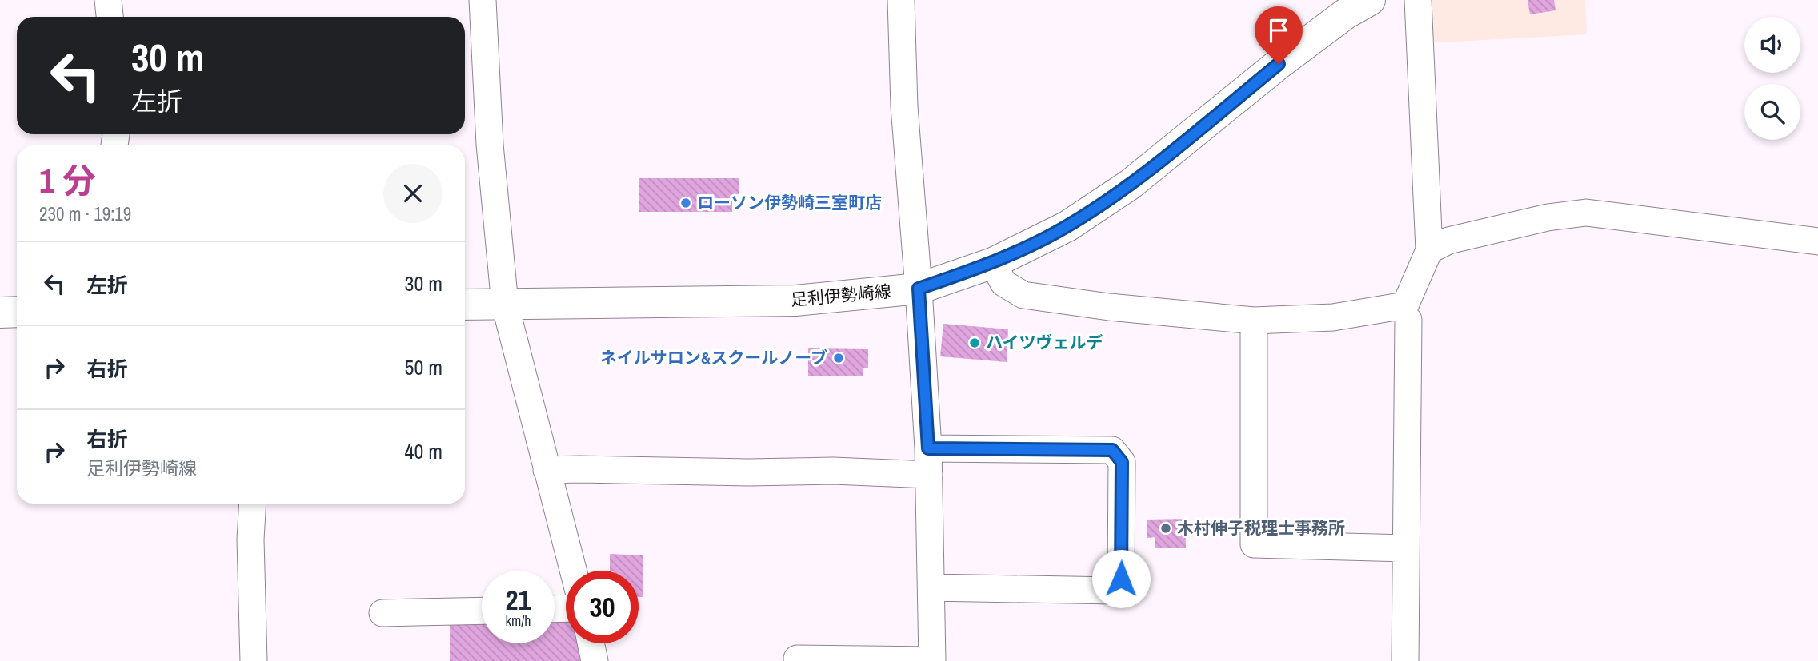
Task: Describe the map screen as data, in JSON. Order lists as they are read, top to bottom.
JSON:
{
  "streets": {
    "main road": ["足利伊勢崎線"]
  },
  "places": [
    "ローソン伊勢崎三室町店",
    "ハイツヴェルデ",
    "ネイルサロン&スクールノーブ",
    "木村伸子税理士事務所"
  ],
  "page": {
    "turn": ["30 m", "左折"],
    "heading": ["1 分", "230 m · 19:19"],
    "list": [
      {
        "name": "左折",
        "value": "30 m"
      },
      {
        "name": "右折",
        "value": "50 m"
      },
      {
        "name": "右折",
        "note": "足利伊勢崎線",
        "value": "40 m"
      }
    ],
    "speed": "21 km/h",
    "limit": "30"
  }
}
